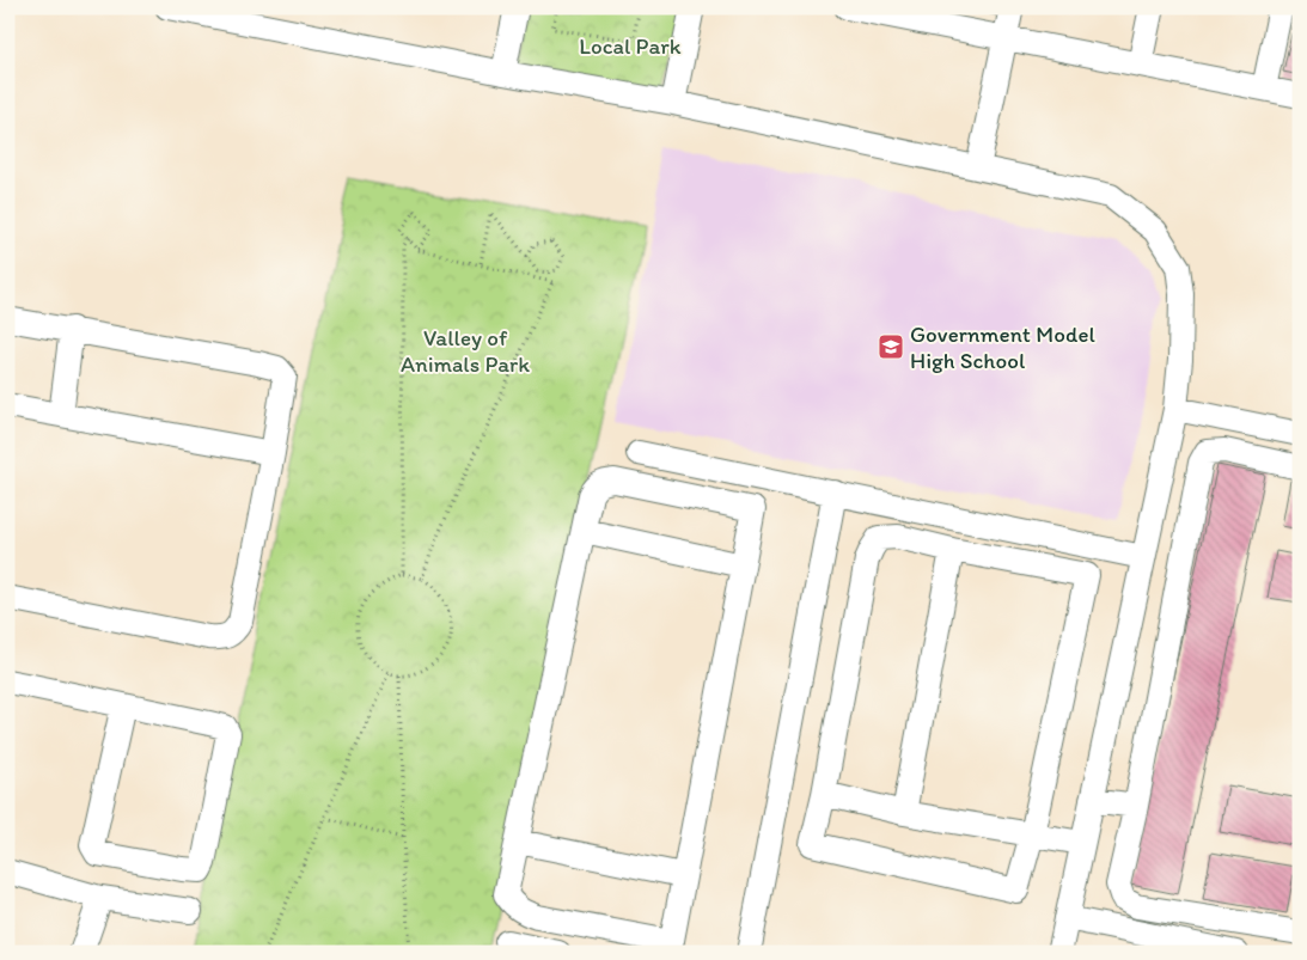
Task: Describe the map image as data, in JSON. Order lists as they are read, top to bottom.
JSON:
{
  "parks": ["Local Park", "Valley of Animals Park"],
  "places": {
    "school or university": ["Government Model High School"]
  }
}
